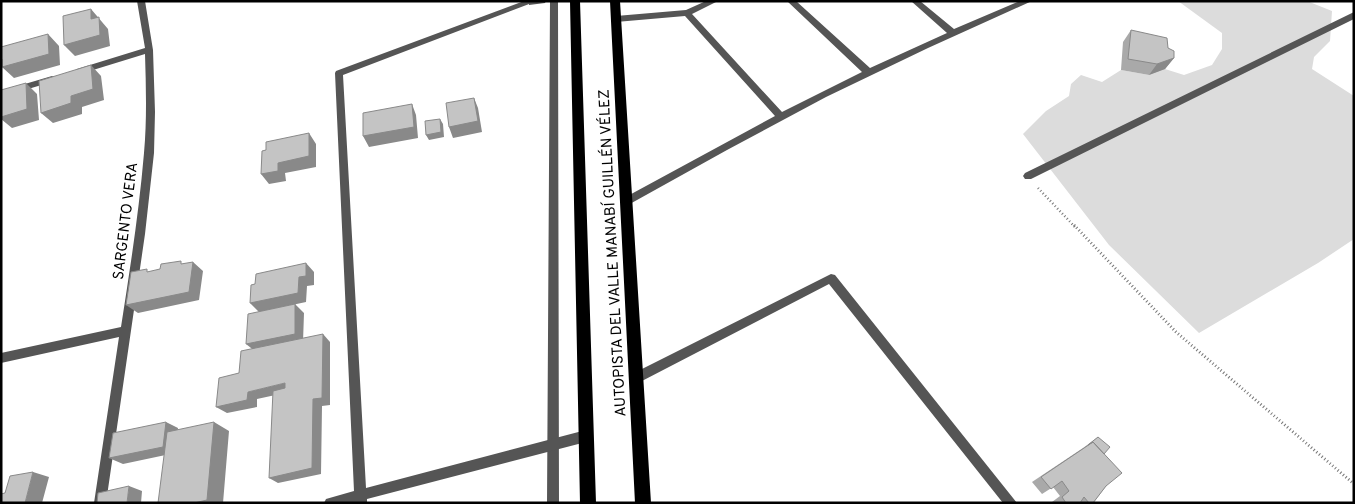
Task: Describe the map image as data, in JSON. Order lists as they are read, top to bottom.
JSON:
{
  "streets": {
    "main road": ["AUTOPISTA DEL VALLE MANABÍ GUILLÉN VÉLEZ"],
    "street": ["SARGENTO VERA"]
  }
}
